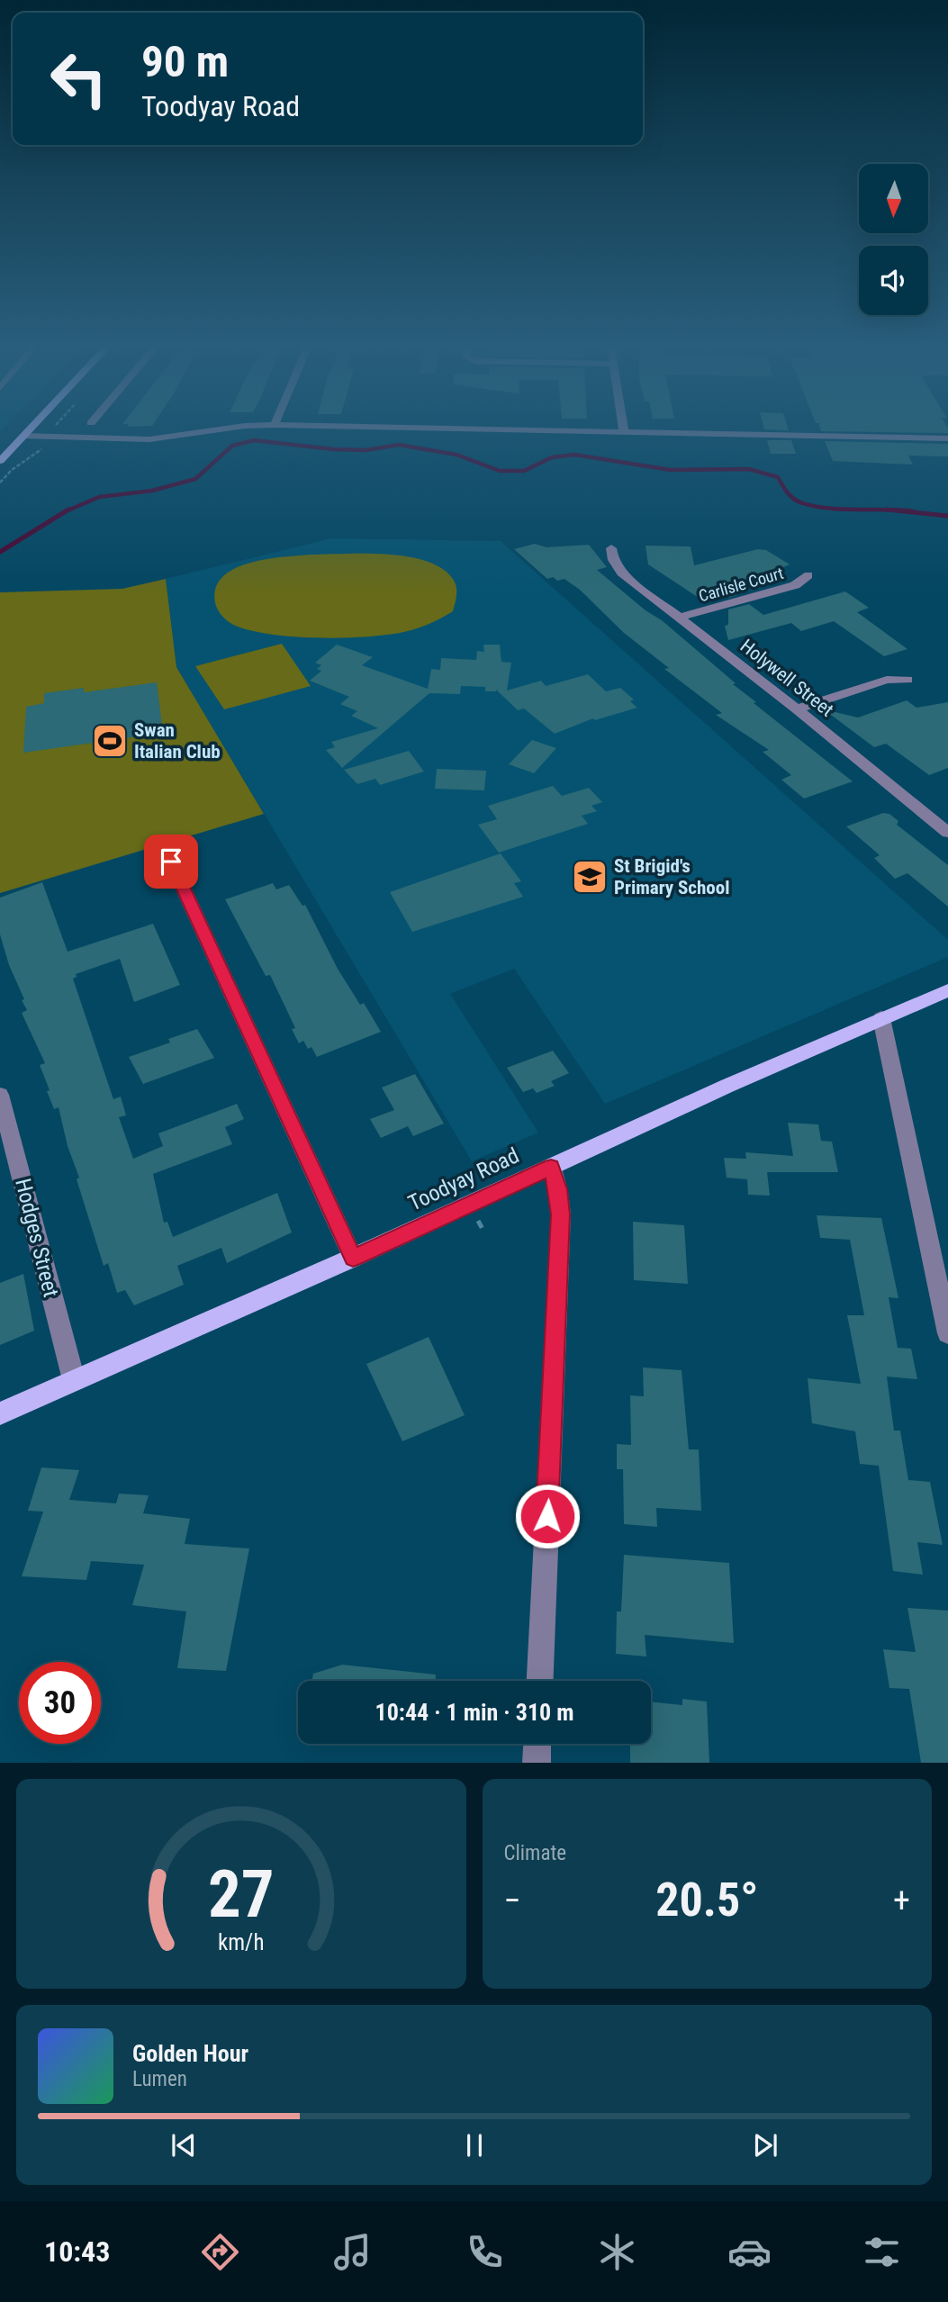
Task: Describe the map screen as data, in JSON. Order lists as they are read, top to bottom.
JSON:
{
  "streets": {
    "main road": ["Toodyay Road"],
    "street": ["Carlisle Court", "Holywell Street", "Hodges Street"]
  },
  "crossings": [
    ["Carlisle Court", "Holywell Street"],
    ["Toodyay Road", "Hodges Street"]
  ],
  "places": {
    "sports": ["Swan Italian Club"],
    "school or university": ["St Brigid's Primary School"]
  },
  "north": "bottom",
  "page": {
    "turn": ["90 m", "Toodyay Road"],
    "limit": "30",
    "trip": "10:44 · 1 min · 310 m",
    "tile": "Climate",
    "heat": ["−", "20.5°", "+"],
    "song": ["Golden Hour", "Lumen"],
    "tabs": "10:43",
    "gauge": ["27", "km/h"]
  }
}
